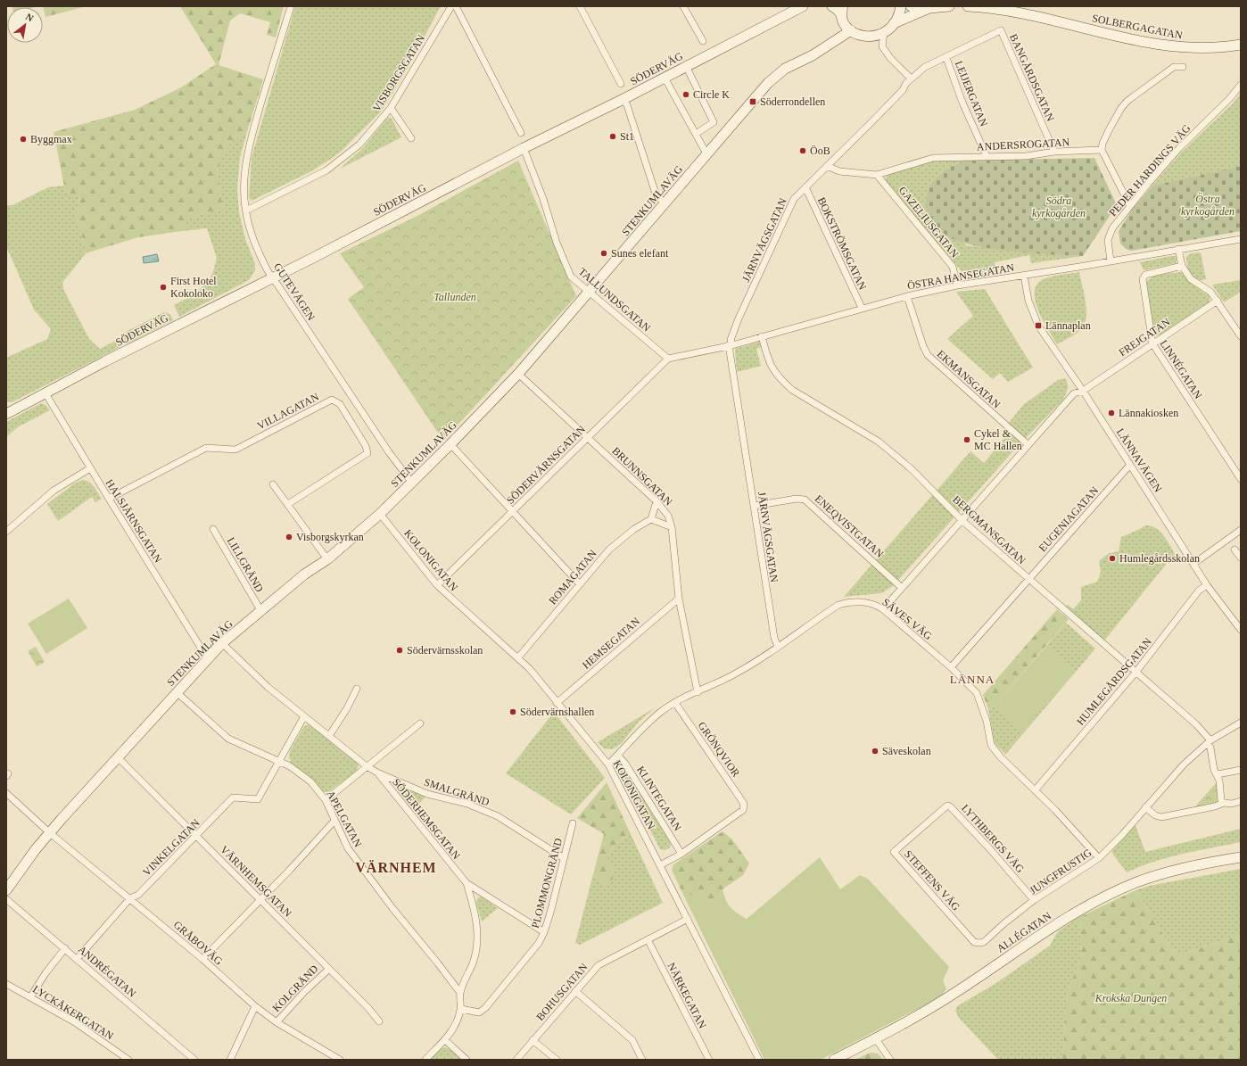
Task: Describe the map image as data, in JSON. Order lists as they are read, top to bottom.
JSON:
{
  "streets": {
    "street": [
      "SOLBERGAGATAN",
      "SÖDERVÄG",
      "VISBORGSGATAN",
      "BANGÅRDSGATAN",
      "LEIJERGATAN",
      "ANDERSROGATAN",
      "PEDER HARDINGS VÄG",
      "STENKUMLAVÄG",
      "GAZELIUSGATAN",
      "JÄRNVÄGSGATAN",
      "BOKSTRÖMSGATAN",
      "ÖSTRA HANSEGATAN",
      "GUTEVÄGEN",
      "TALLUNDSGATAN",
      "FREJGATAN",
      "LINNÉGATAN",
      "EKMANSGATAN",
      "VILLAGATAN",
      "LÄNNAVÄGEN",
      "SÖDERVÄRNSGATAN",
      "BRUNNSGATAN",
      "EUGENIAGATAN",
      "HALSJÄRNSGATAN",
      "ENEQVISTGATAN",
      "BERGMANSGATAN",
      "KOLONIGATAN",
      "LILLGRÄND",
      "ROMAGATAN",
      "SÄVES VÄG",
      "HEMSEGATAN",
      "HUMLEGÅRDSGATAN",
      "GRÖNQVIOR",
      "SMALGRÄND",
      "KLINTEGATAN",
      "APELGATAN",
      "SÖDERHEMSGATAN",
      "LYTHBERGS VÄG",
      "VINKELGATAN",
      "JUNGFRUSTIG",
      "STEFFENS VÄG",
      "VÄRNHEMSGATAN",
      "PLOMMONGRÄND",
      "ALLÉGATAN",
      "GRÅBOVÄG",
      "ANDRÉGATAN",
      "KOLGRÄND",
      "BOHUSGATAN",
      "NÄRKEGATAN",
      "LYCKÅKERGATAN"
    ]
  },
  "crossings": [
    ["SÖDERVÄG", "GUTEVÄGEN"],
    ["SÖDERVÄG", "TALLUNDSGATAN"],
    ["SÖDERVÄG", "HALSJÄRNSGATAN"],
    ["VISBORGSGATAN", "GUTEVÄGEN"],
    ["BANGÅRDSGATAN", "ANDERSROGATAN"],
    ["BANGÅRDSGATAN", "JÄRNVÄGSGATAN"],
    ["LEIJERGATAN", "ANDERSROGATAN"],
    ["LEIJERGATAN", "JÄRNVÄGSGATAN"],
    ["ANDERSROGATAN", "GAZELIUSGATAN"],
    ["ANDERSROGATAN", "JÄRNVÄGSGATAN"],
    ["PEDER HARDINGS VÄG", "ÖSTRA HANSEGATAN"],
    ["STENKUMLAVÄG", "GUTEVÄGEN"],
    ["STENKUMLAVÄG", "TALLUNDSGATAN"],
    ["STENKUMLAVÄG", "BRUNNSGATAN"],
    ["STENKUMLAVÄG", "HALSJÄRNSGATAN"],
    ["STENKUMLAVÄG", "KOLONIGATAN"],
    ["STENKUMLAVÄG", "LILLGRÄND"],
    ["STENKUMLAVÄG", "APELGATAN"],
    ["STENKUMLAVÄG", "SÖDERHEMSGATAN"],
    ["STENKUMLAVÄG", "VÄRNHEMSGATAN"],
    ["STENKUMLAVÄG", "GRÅBOVÄG"],
    ["GAZELIUSGATAN", "ÖSTRA HANSEGATAN"],
    ["JÄRNVÄGSGATAN", "BOKSTRÖMSGATAN"],
    ["JÄRNVÄGSGATAN", "ÖSTRA HANSEGATAN"],
    ["JÄRNVÄGSGATAN", "ENEQVISTGATAN"],
    ["JÄRNVÄGSGATAN", "SÄVES VÄG"],
    ["BOKSTRÖMSGATAN", "ÖSTRA HANSEGATAN"],
    ["ÖSTRA HANSEGATAN", "TALLUNDSGATAN"],
    ["ÖSTRA HANSEGATAN", "EKMANSGATAN"],
    ["ÖSTRA HANSEGATAN", "LÄNNAVÄGEN"],
    ["ÖSTRA HANSEGATAN", "SÖDERVÄRNSGATAN"],
    ["ÖSTRA HANSEGATAN", "BERGMANSGATAN"],
    ["TALLUNDSGATAN", "SÖDERVÄRNSGATAN"],
    ["FREJGATAN", "LINNÉGATAN"],
    ["FREJGATAN", "EKMANSGATAN"],
    ["FREJGATAN", "LÄNNAVÄGEN"],
    ["FREJGATAN", "ENEQVISTGATAN"],
    ["FREJGATAN", "BERGMANSGATAN"],
    ["FREJGATAN", "SÄVES VÄG"],
    ["VILLAGATAN", "HALSJÄRNSGATAN"],
    ["LÄNNAVÄGEN", "EUGENIAGATAN"],
    ["LÄNNAVÄGEN", "HUMLEGÅRDSGATAN"],
    ["SÖDERVÄRNSGATAN", "BRUNNSGATAN"],
    ["SÖDERVÄRNSGATAN", "KOLONIGATAN"],
    ["BRUNNSGATAN", "SÄVES VÄG"],
    ["BRUNNSGATAN", "HEMSEGATAN"],
    ["EUGENIAGATAN", "BERGMANSGATAN"],
    ["EUGENIAGATAN", "SÄVES VÄG"],
    ["BERGMANSGATAN", "HUMLEGÅRDSGATAN"],
    ["BERGMANSGATAN", "JUNGFRUSTIG"],
    ["KOLONIGATAN", "ROMAGATAN"],
    ["KOLONIGATAN", "SÄVES VÄG"],
    ["KOLONIGATAN", "HEMSEGATAN"],
    ["KOLONIGATAN", "BOHUSGATAN"],
    ["SÄVES VÄG", "HUMLEGÅRDSGATAN"],
    ["SÄVES VÄG", "GRÖNQVIOR"],
    ["SÄVES VÄG", "KLINTEGATAN"],
    ["SÄVES VÄG", "JUNGFRUSTIG"],
    ["GRÖNQVIOR", "KLINTEGATAN"],
    ["SMALGRÄND", "SÖDERHEMSGATAN"],
    ["SMALGRÄND", "PLOMMONGRÄND"],
    ["APELGATAN", "SÖDERHEMSGATAN"],
    ["APELGATAN", "VINKELGATAN"],
    ["SÖDERHEMSGATAN", "PLOMMONGRÄND"],
    ["LYTHBERGS VÄG", "JUNGFRUSTIG"],
    ["LYTHBERGS VÄG", "STEFFENS VÄG"],
    ["VINKELGATAN", "VÄRNHEMSGATAN"],
    ["VINKELGATAN", "GRÅBOVÄG"],
    ["VINKELGATAN", "ANDRÉGATAN"],
    ["JUNGFRUSTIG", "STEFFENS VÄG"],
    ["VÄRNHEMSGATAN", "KOLGRÄND"],
    ["GRÅBOVÄG", "KOLGRÄND"],
    ["BOHUSGATAN", "NÄRKEGATAN"]
  ],
  "districts": ["LÄNNA", "VÄRNHEM"],
  "parks": [
    "Östra kyrkogården",
    "Södra kyrkogården",
    "Tallunden",
    "Krokska Dungen"
  ],
  "places": {
    "other": [
      "Circle K",
      "St1",
      "Byggmax",
      "ÖoB",
      "Sunes elefant",
      "First Hotel Kokoloko",
      "Lännakiosken",
      "Cykel & MC Hallen",
      "Visborgskyrkan",
      "Humlegårdsskolan",
      "Södervärnsskolan",
      "Södervärnshallen",
      "Säveskolan"
    ],
    "transit": ["Söderrondellen", "Lännaplan"]
  },
  "north": "top right"
}
